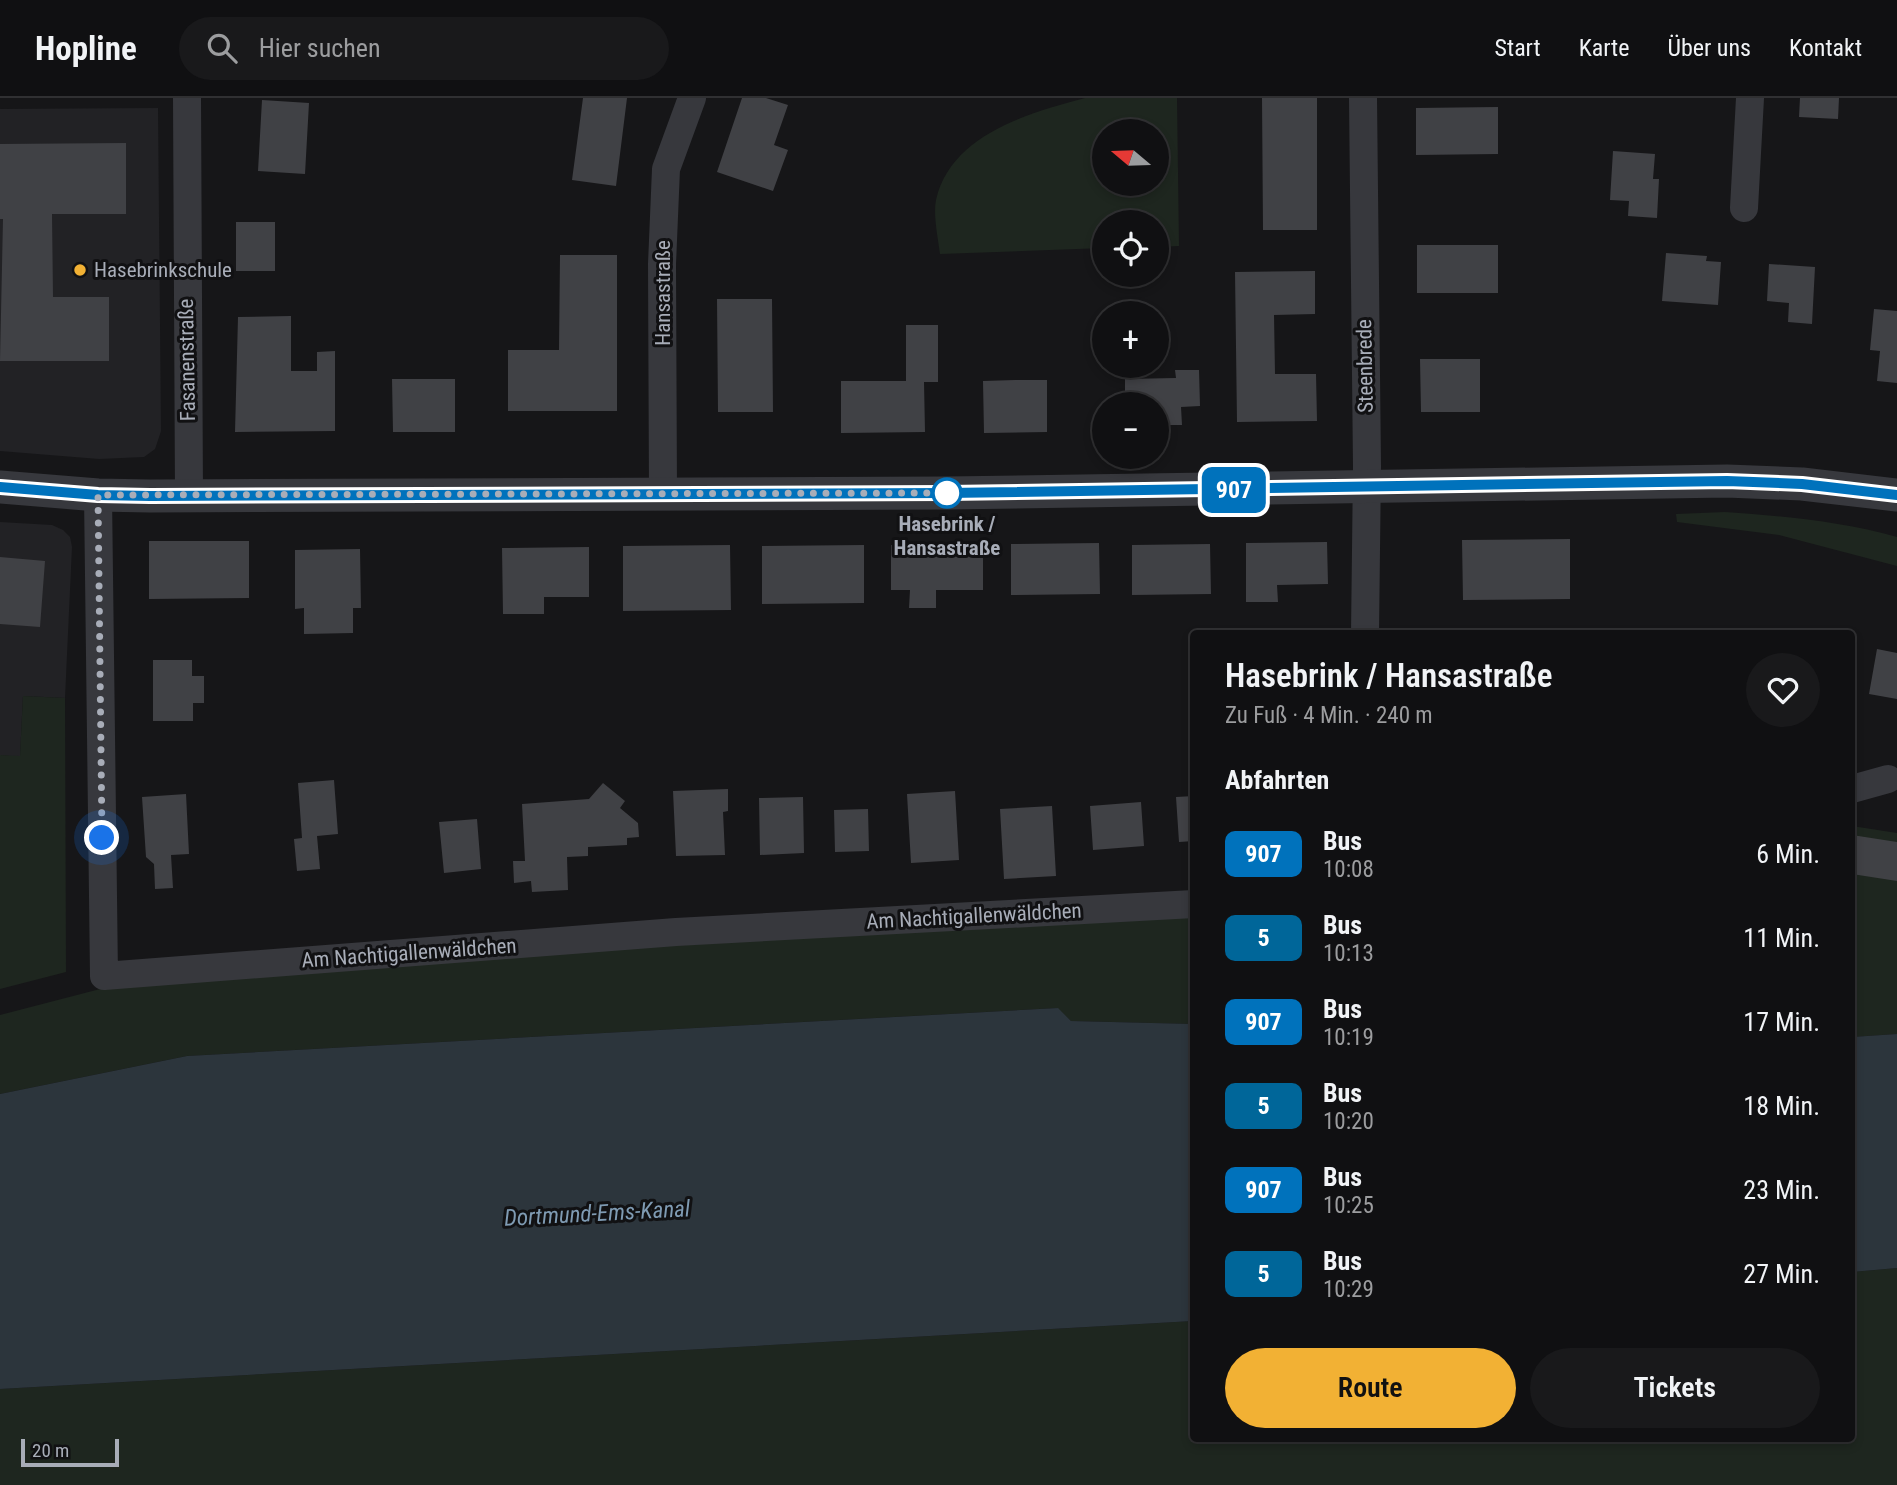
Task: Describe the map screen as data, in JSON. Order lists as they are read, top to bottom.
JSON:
{
  "streets": {
    "street": [
      "Hansastraße",
      "Fasanenstraße",
      "Steenbrede",
      "Am Nachtigallenwäldchen"
    ]
  },
  "water": ["Dortmund-Ems-Kanal"],
  "places": ["Hasebrinkschule", "Hasebrink / Hansastraße"],
  "lines": ["bus line 907"],
  "scale_bar": "20 m",
  "north": "left",
  "page": {
    "header": "Hopline",
    "search": "Hier suchen",
    "nav": [
      "Start",
      "Karte",
      "Über uns",
      "Kontakt"
    ],
    "on_map": "907",
    "map_buttons": ["+", "−"],
    "heading": [
      ["Hasebrink / Hansastraße", "Zu Fuß · 4 Min. · 240 m"],
      "Abfahrten"
    ],
    "list": [
      {
        "mark": "907",
        "name": "Bus",
        "note": "10:08",
        "value": "6 Min."
      },
      {
        "mark": "5",
        "name": "Bus",
        "note": "10:13",
        "value": "11 Min."
      },
      {
        "mark": "907",
        "name": "Bus",
        "note": "10:19",
        "value": "17 Min."
      },
      {
        "mark": "5",
        "name": "Bus",
        "note": "10:20",
        "value": "18 Min."
      },
      {
        "mark": "907",
        "name": "Bus",
        "note": "10:25",
        "value": "23 Min."
      },
      {
        "mark": "5",
        "name": "Bus",
        "note": "10:29",
        "value": "27 Min."
      }
    ],
    "buttons": ["Route", "Tickets"],
    "scale": "20 m"
  }
}
